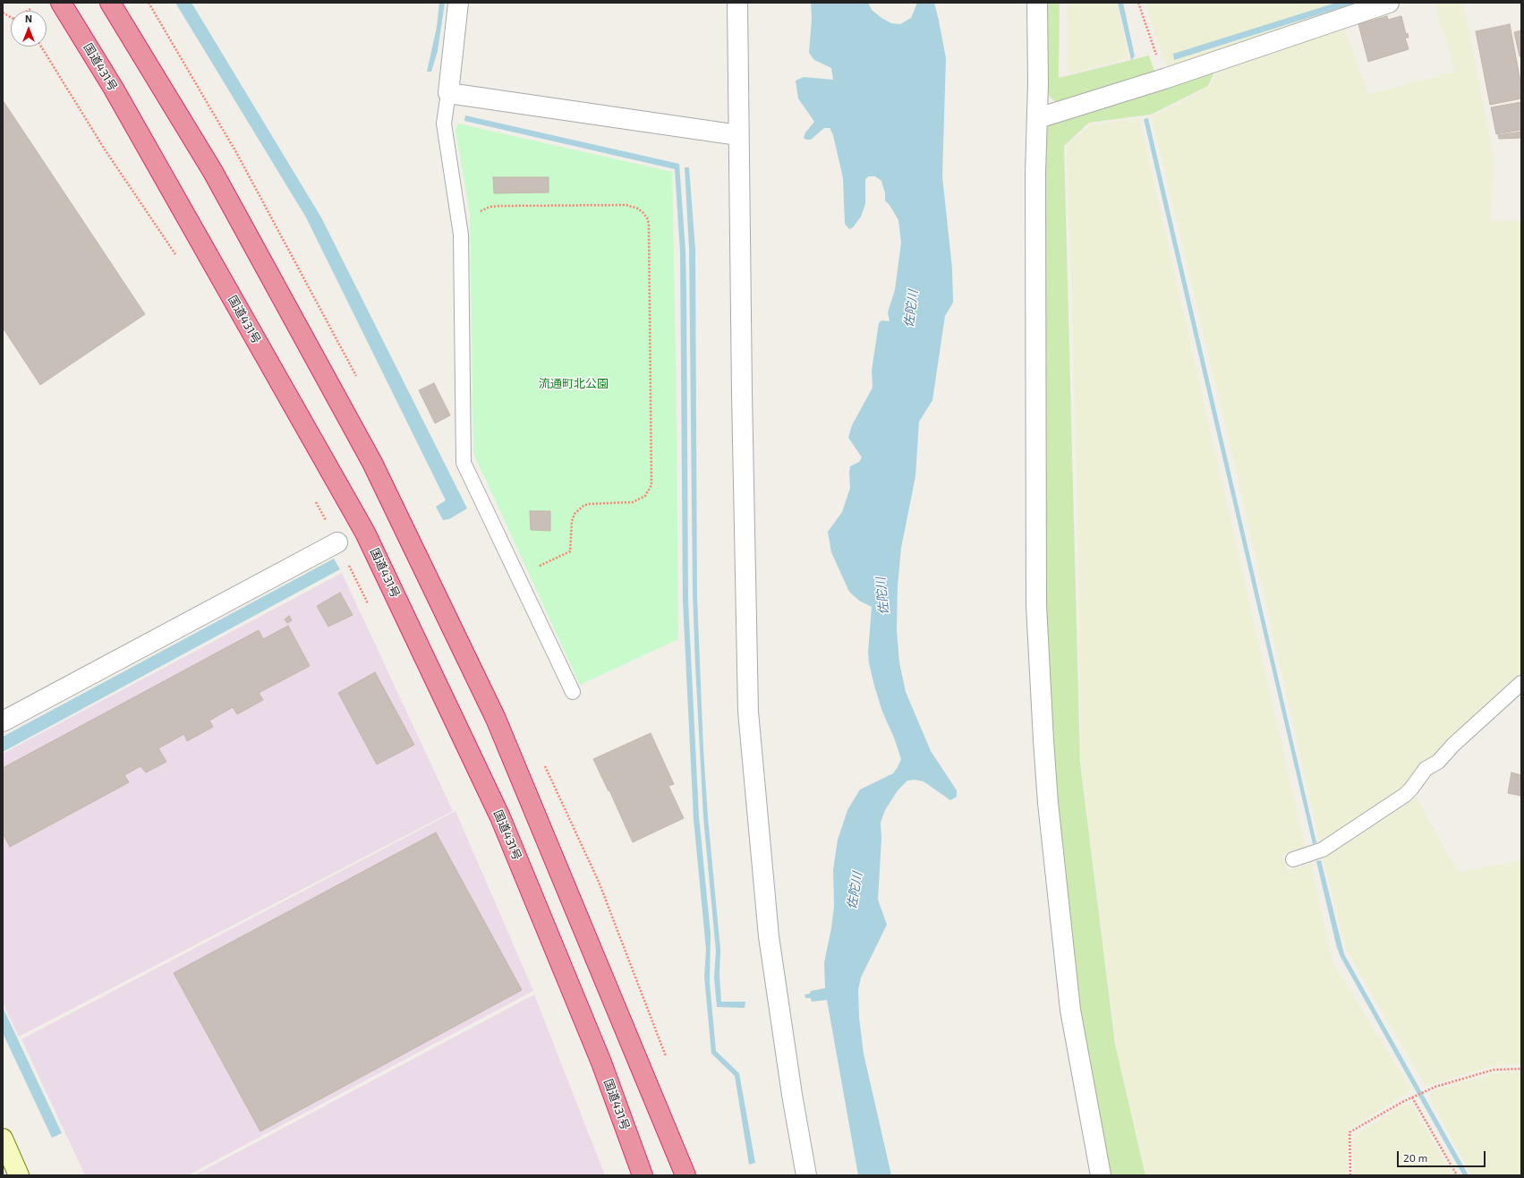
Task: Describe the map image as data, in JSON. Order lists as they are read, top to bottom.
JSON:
{
  "streets": {
    "highway": ["国道431号"]
  },
  "water": ["佐陀川"],
  "parks": ["流通町北公園"],
  "scale_bar": "20 m",
  "north": "top"
}
